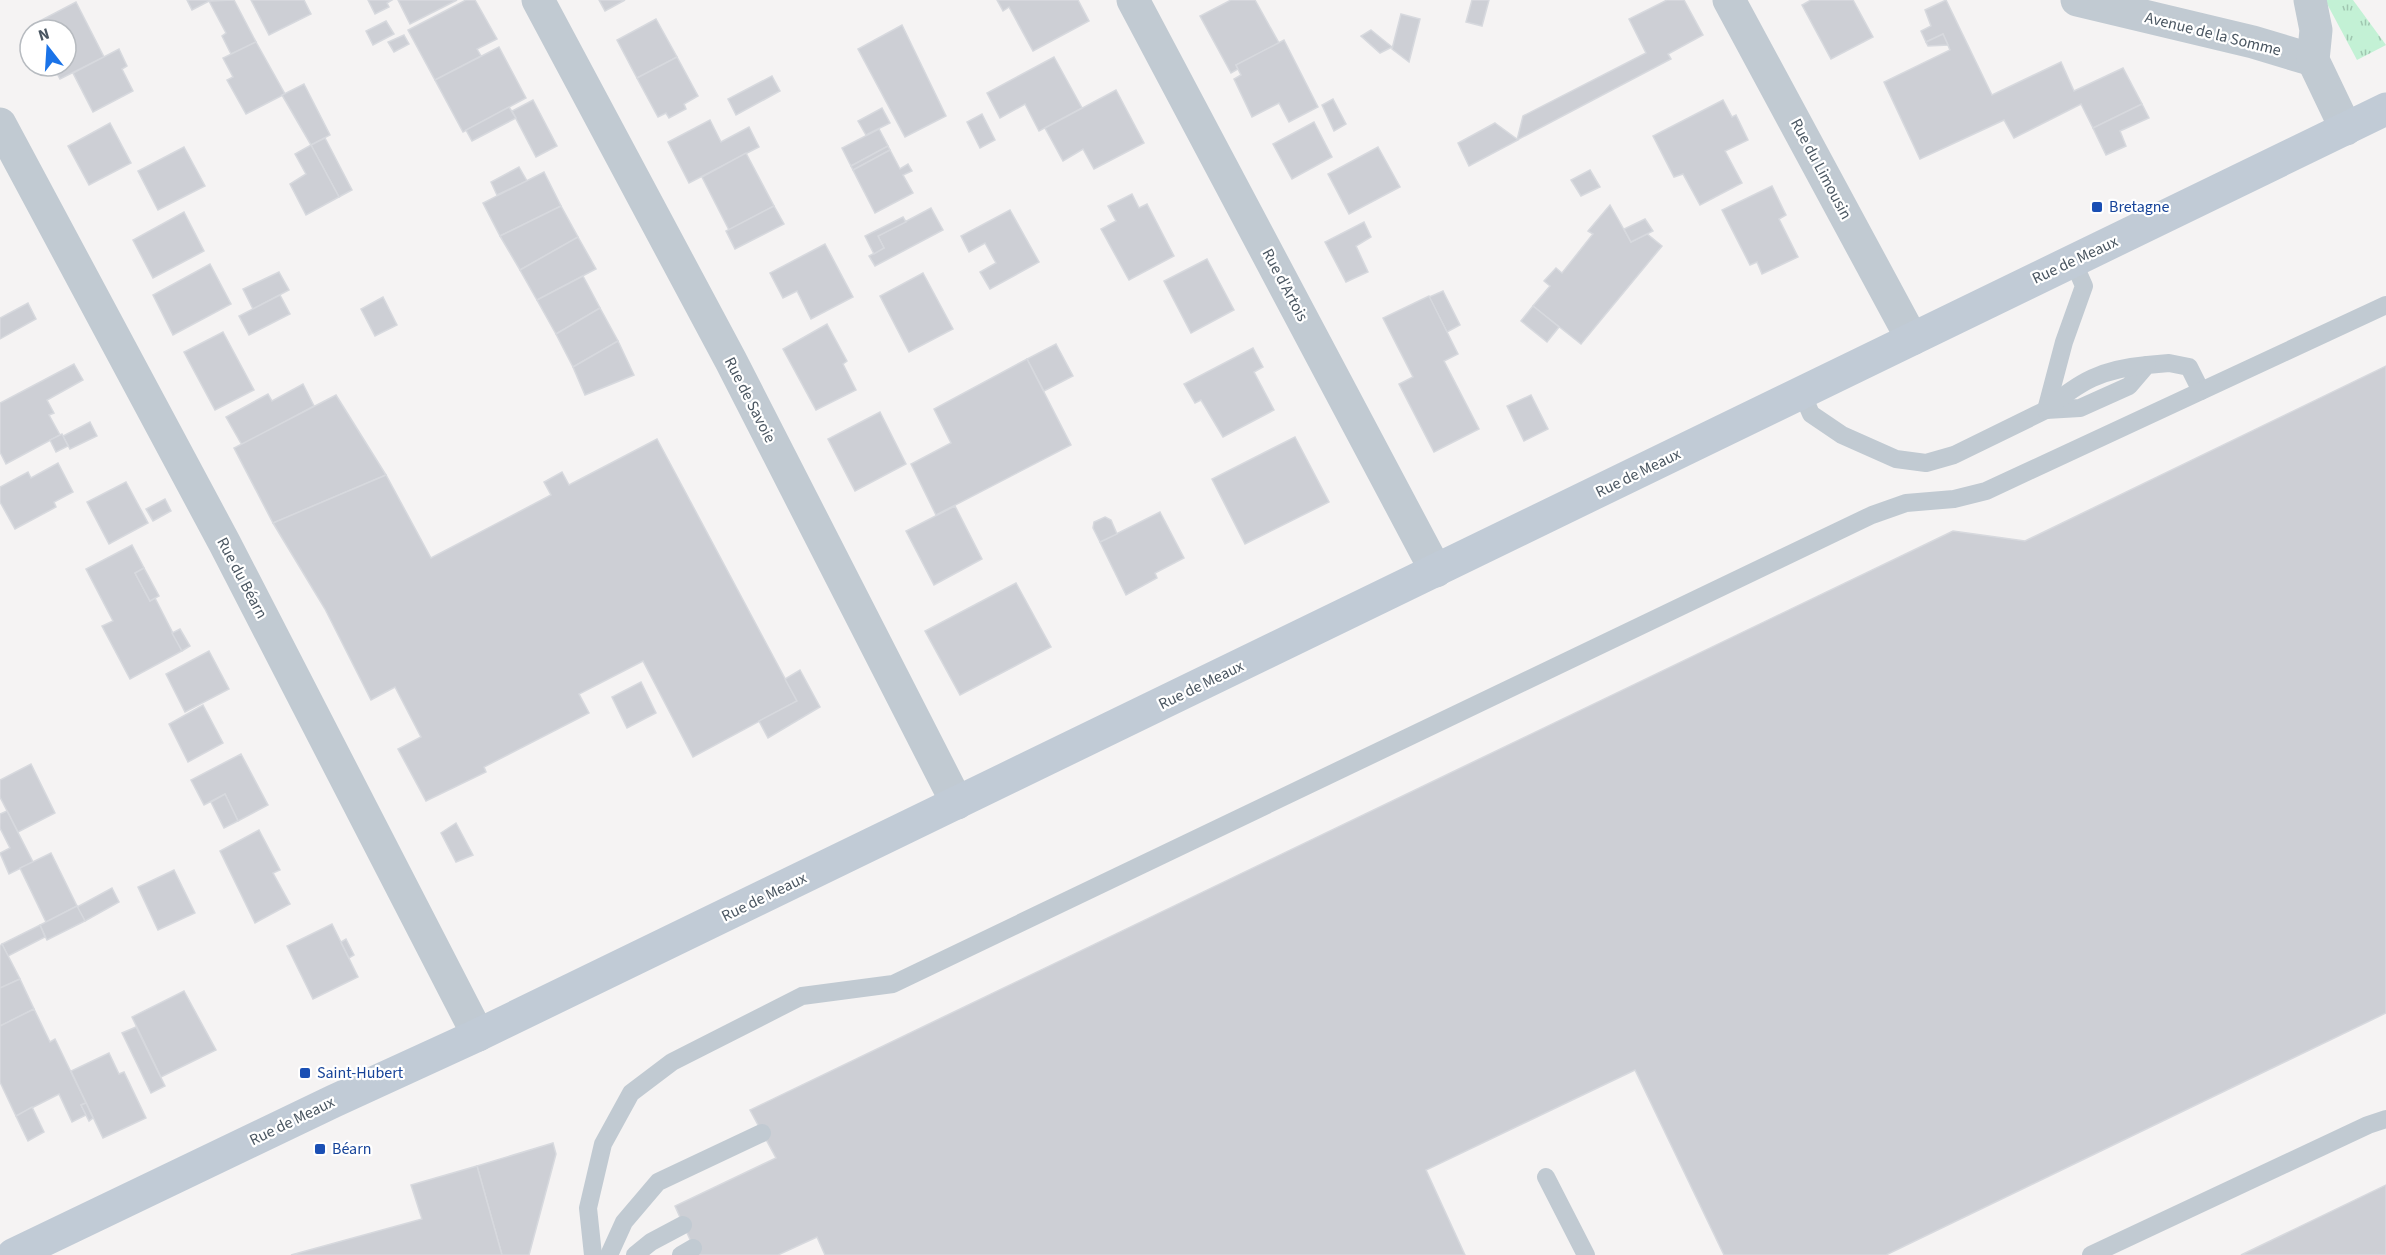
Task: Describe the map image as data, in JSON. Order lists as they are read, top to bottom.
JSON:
{
  "streets": {
    "main road": ["Rue de Meaux"],
    "street": [
      "Avenue de la Somme",
      "Rue du Limousin",
      "Rue d'Artois",
      "Rue de Savoie",
      "Rue du Béarn"
    ]
  },
  "crossings": [
    ["Rue du Limousin", "Rue de Meaux"],
    ["Rue de Meaux", "Rue d'Artois"],
    ["Rue de Meaux", "Rue de Savoie"],
    ["Rue de Meaux", "Rue du Béarn"]
  ],
  "places": {
    "transit": ["Bretagne", "Saint-Hubert", "Béarn"]
  },
  "north": "top"
}
